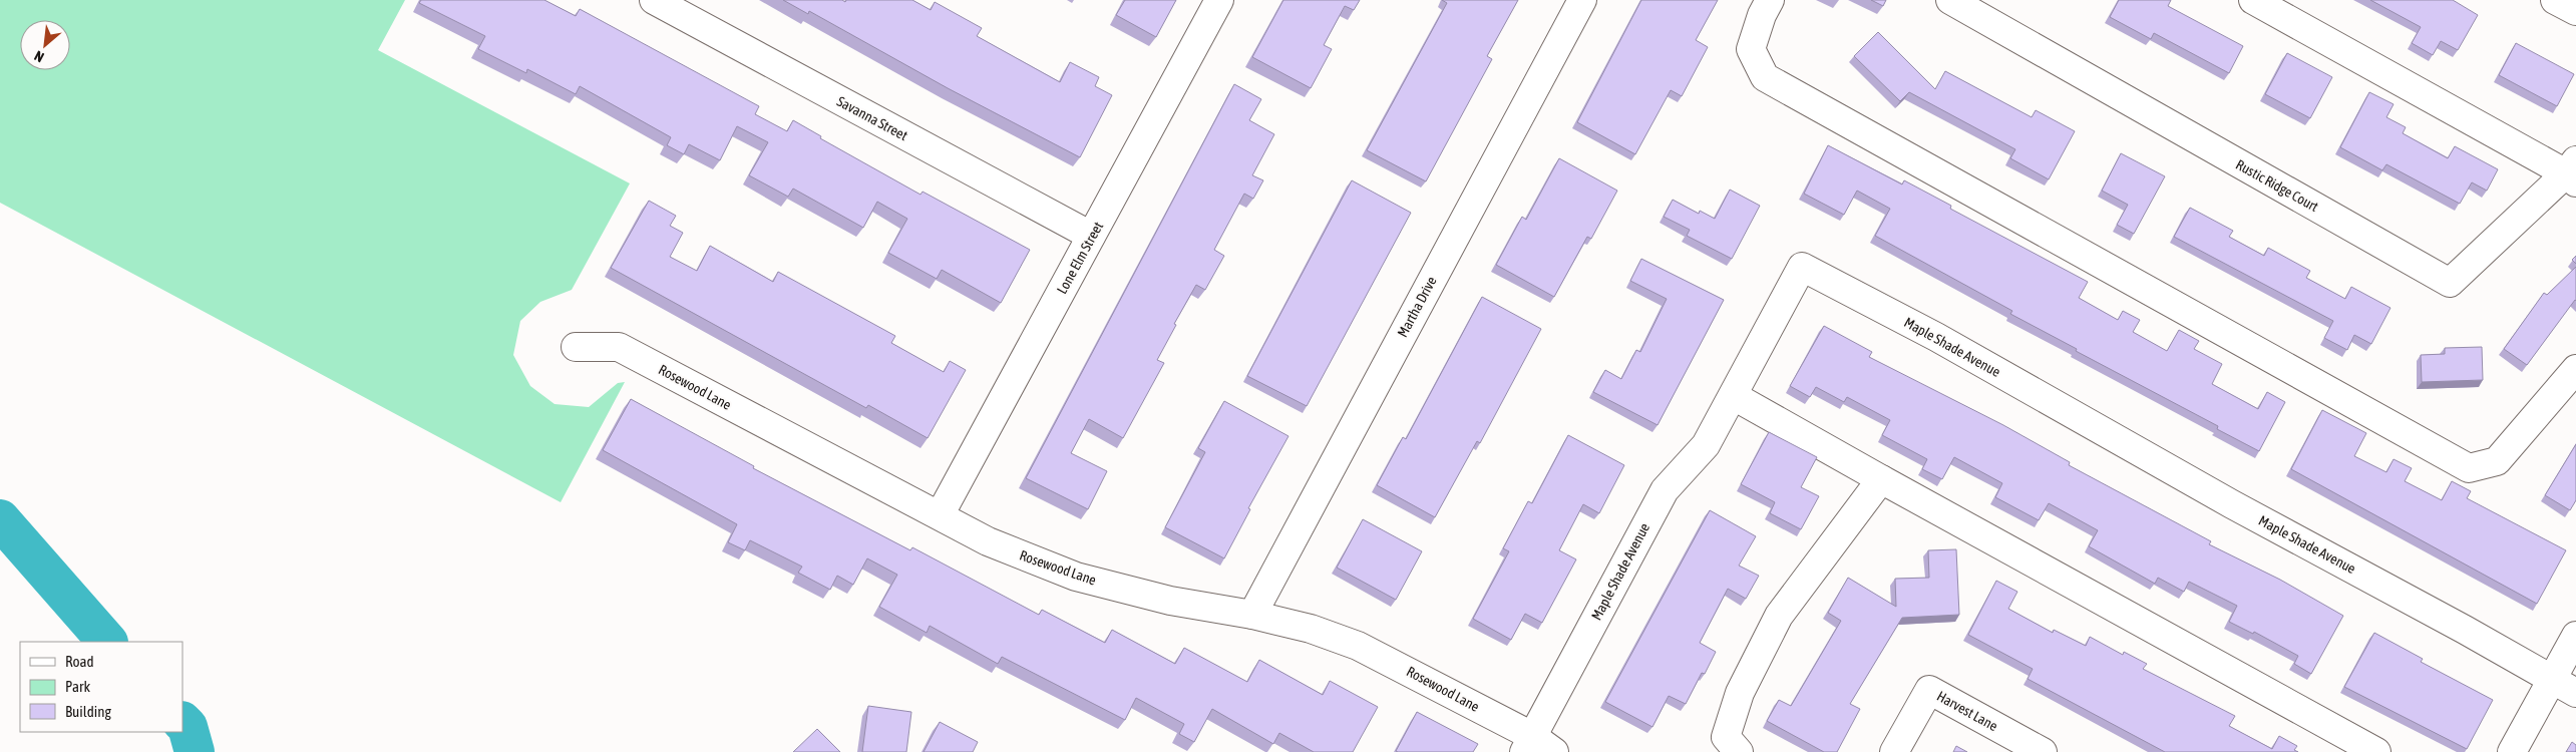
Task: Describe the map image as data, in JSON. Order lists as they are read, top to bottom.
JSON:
{
  "streets": {
    "street": [
      "Savanna Street",
      "Rustic Ridge Court",
      "Lone Elm Street",
      "Martha Drive",
      "Maple Shade Avenue",
      "Rosewood Lane",
      "Harvest Lane"
    ]
  },
  "crossings": [
    ["Savanna Street", "Lone Elm Street"],
    ["Lone Elm Street", "Rosewood Lane"],
    ["Martha Drive", "Rosewood Lane"],
    ["Maple Shade Avenue", "Rosewood Lane"]
  ],
  "legend": ["Road", "Park", "Building"],
  "north": "bottom left"
}
